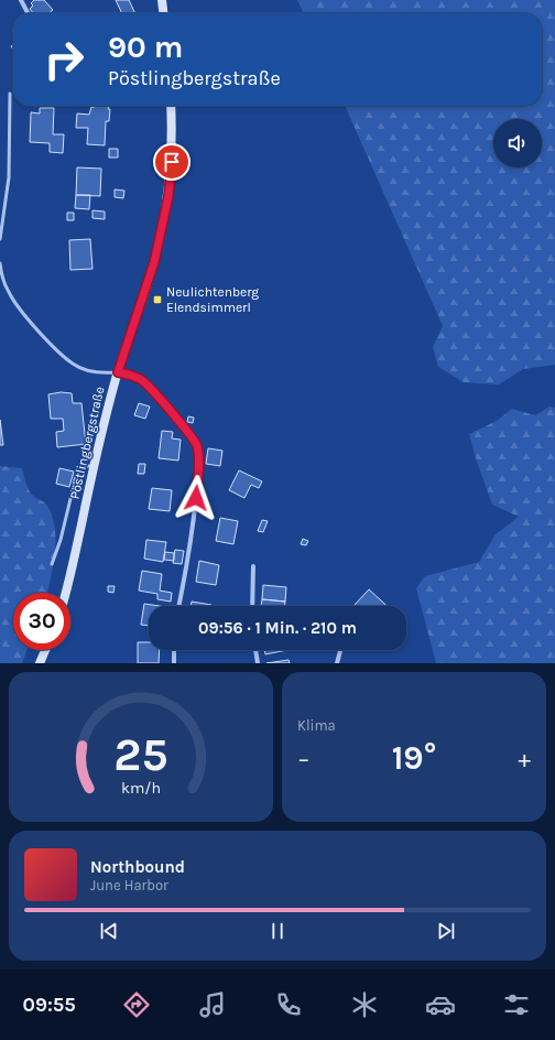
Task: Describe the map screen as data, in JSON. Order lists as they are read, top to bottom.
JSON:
{
  "streets": {
    "main road": ["Pöstlingbergstraße"]
  },
  "places": {
    "transit": ["Neulichtenberg Elendsimmerl"]
  },
  "page": {
    "turn": ["90 m", "Pöstlingbergstraße"],
    "limit": "30",
    "trip": "09:56 · 1 Min. · 210 m",
    "tile": "Klima",
    "heat": ["−", "19°", "+"],
    "song": ["Northbound", "June Harbor"],
    "tabs": "09:55",
    "gauge": ["25", "km/h"]
  }
}
